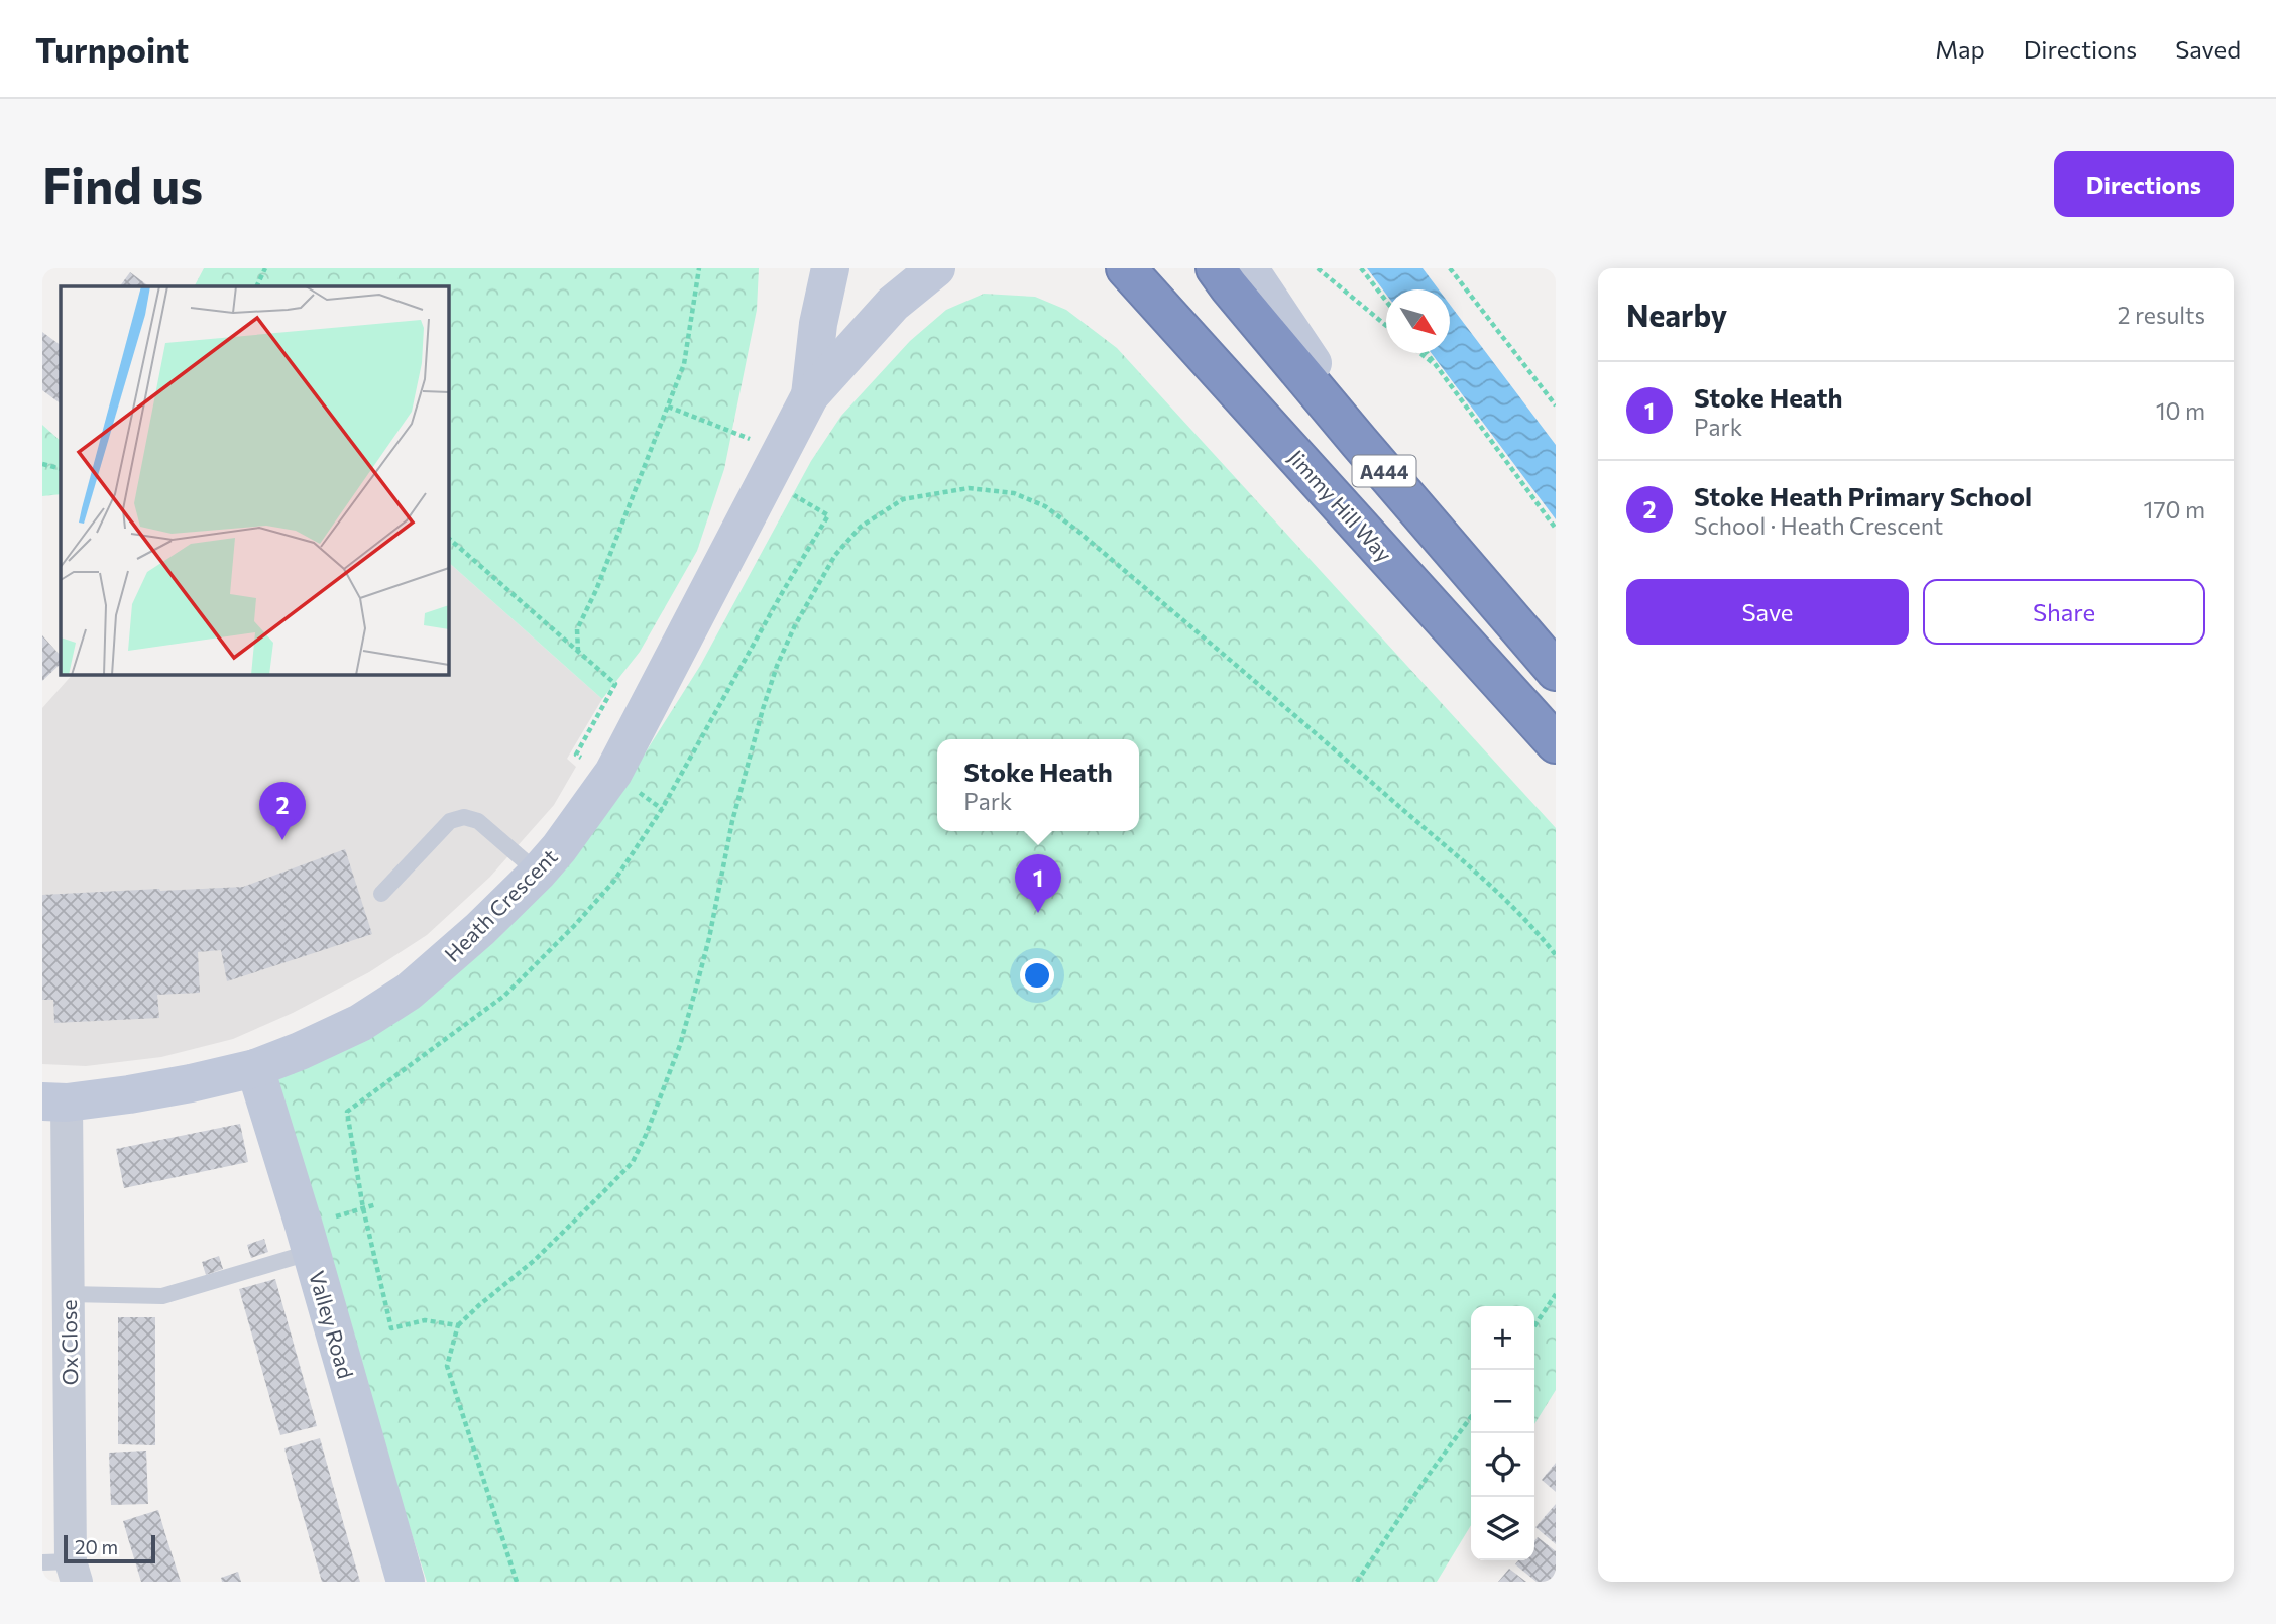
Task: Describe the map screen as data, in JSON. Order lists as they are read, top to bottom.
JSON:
{
  "streets": {
    "highway": ["A444", "Jimmy Hill Way"],
    "street": ["Heath Crescent", "Valley Road", "Ox Close"]
  },
  "crossings": [
    ["Heath Crescent", "Valley Road"],
    ["Heath Crescent", "Ox Close"]
  ],
  "scale_bar": "20 m",
  "north": "bottom right",
  "page": {
    "header": "Turnpoint",
    "nav": ["Map", "Directions", "Saved"],
    "buttons": [
      "Directions",
      ["Save", "Share"]
    ],
    "title": "Find us",
    "heading": ["Nearby", "2 results"],
    "list": [
      {
        "mark": "1",
        "name": "Stoke Heath",
        "note": "Park",
        "value": "10 m"
      },
      {
        "mark": "2",
        "name": "Stoke Heath Primary School",
        "note": "School · Heath Crescent",
        "value": "170 m"
      }
    ],
    "popup": ["Stoke Heath", "Park"],
    "pins": ["2", "1"],
    "map_buttons": ["+", "−"],
    "scale": "20 m"
  }
}
